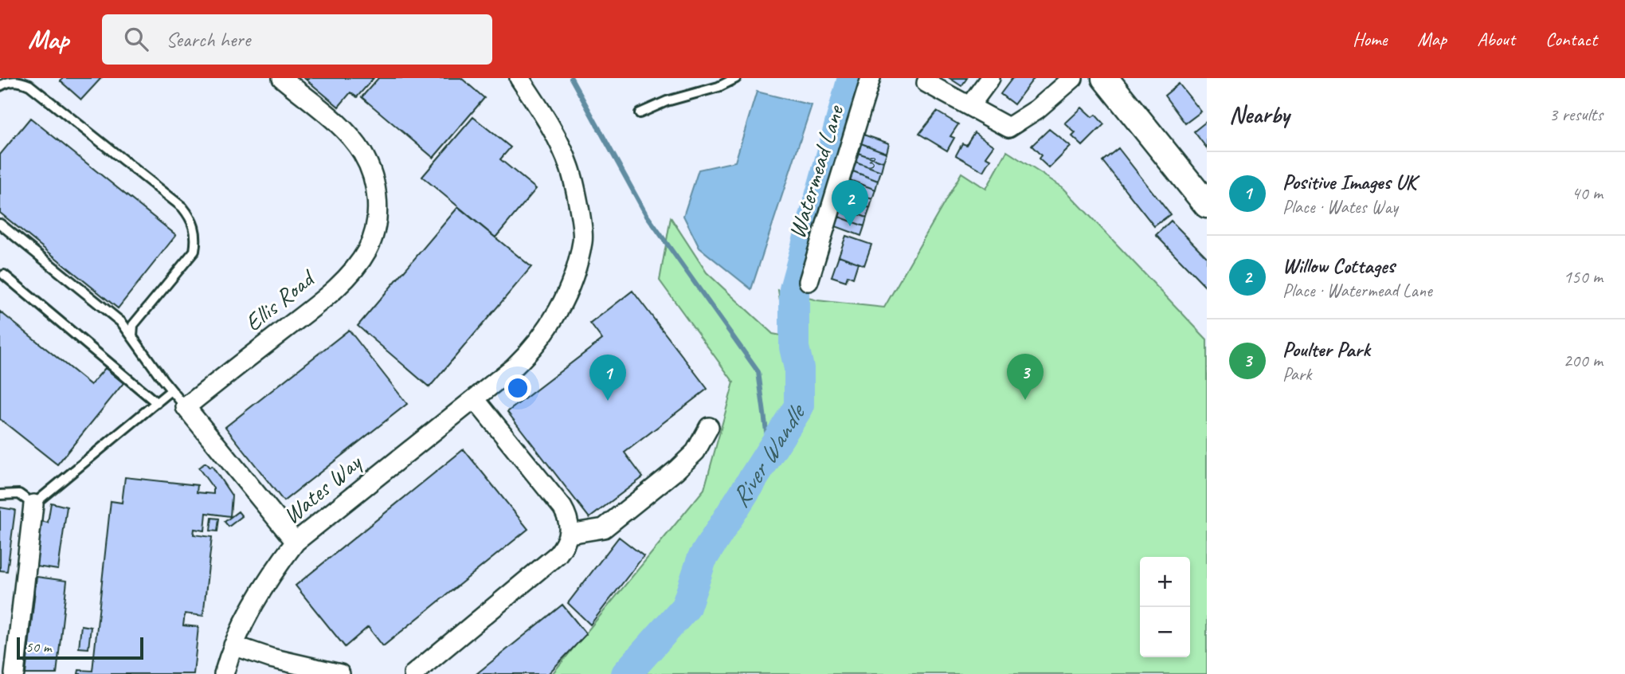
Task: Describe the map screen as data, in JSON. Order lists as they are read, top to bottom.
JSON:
{
  "streets": {
    "street": ["Watermead Lane", "Ellis Road", "Wates Way"]
  },
  "water": ["River Wandle"],
  "house_numbers": ["3"],
  "scale_bar": "50 m",
  "page": {
    "header": "Map",
    "search": "Search here",
    "nav": [
      "Home",
      "Map",
      "About",
      "Contact"
    ],
    "heading": ["Nearby", "3 results"],
    "list": [
      {
        "mark": "1",
        "name": "Positive Images UK",
        "note": "Place · Wates Way",
        "value": "40 m"
      },
      {
        "mark": "2",
        "name": "Willow Cottages",
        "note": "Place · Watermead Lane",
        "value": "150 m"
      },
      {
        "mark": "3",
        "name": "Poulter Park",
        "note": "Park",
        "value": "200 m"
      }
    ],
    "pins": ["2", "3", "1"],
    "map_buttons": ["+", "−"],
    "scale": "50 m"
  }
}
